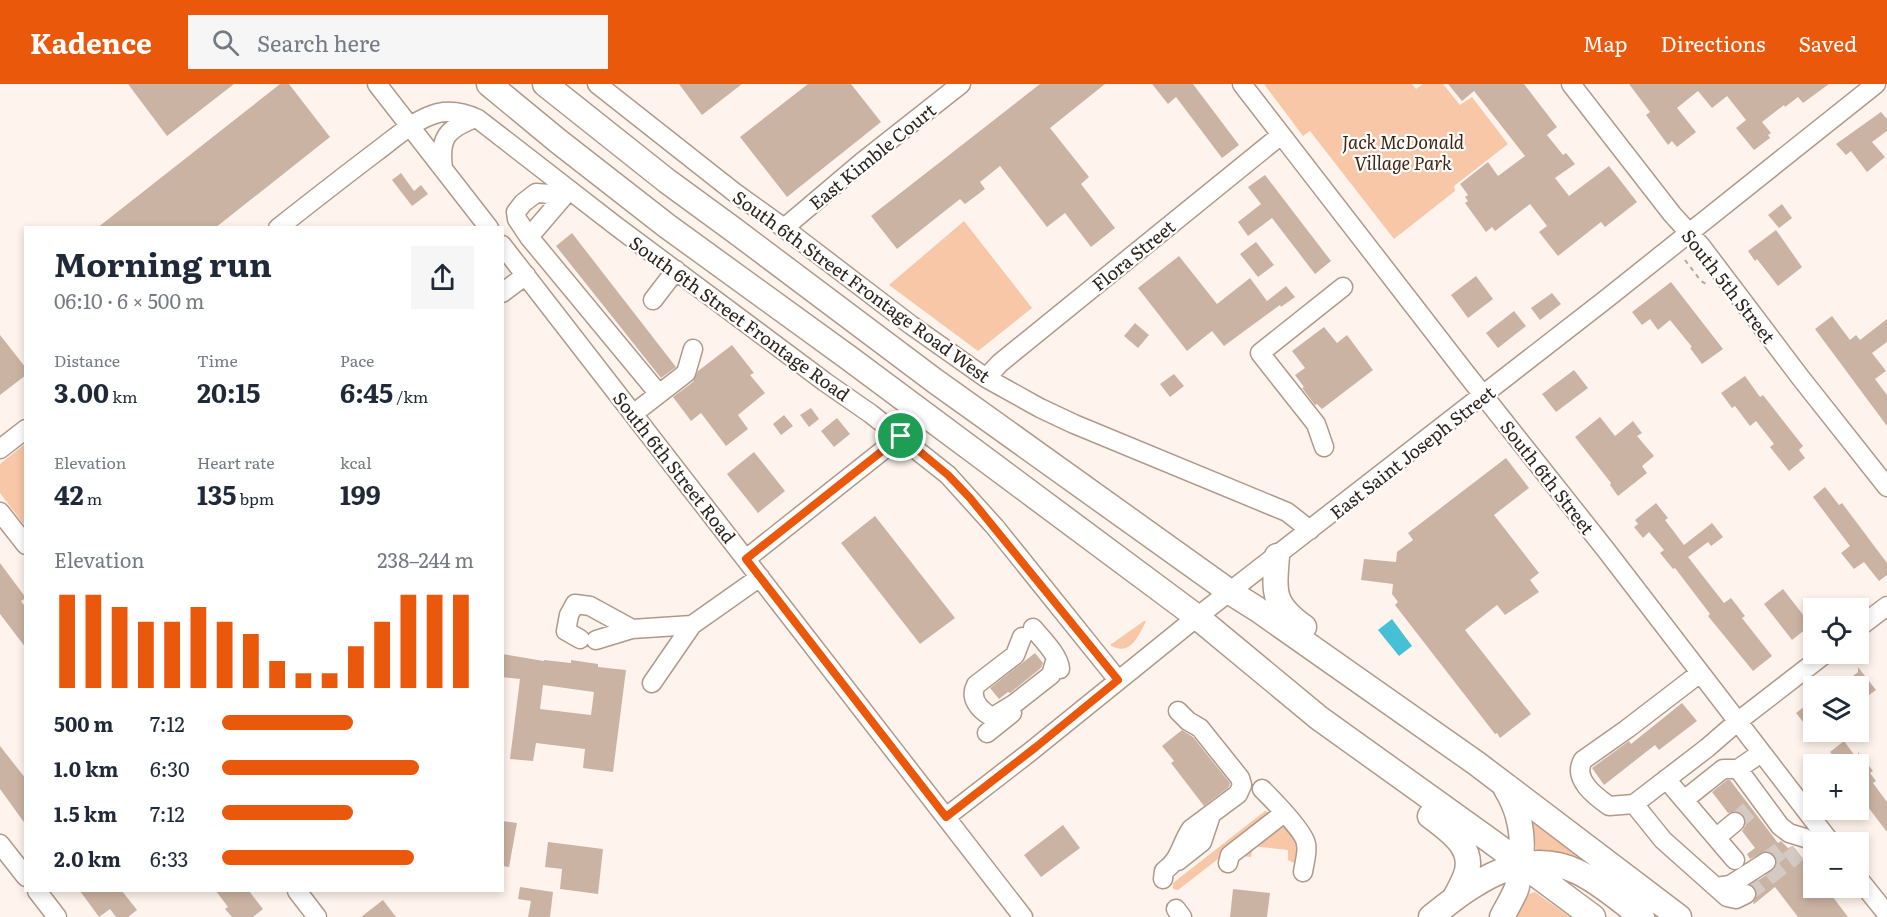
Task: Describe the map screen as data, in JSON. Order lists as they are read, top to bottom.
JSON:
{
  "streets": {
    "street": [
      "East Kimble Court",
      "Flora Street",
      "South 6th Street Frontage Road West",
      "South 5th Street",
      "South 6th Street Frontage Road",
      "East Saint Joseph Street",
      "South 6th Street Road",
      "South 6th Street"
    ]
  },
  "crossings": [
    ["East Kimble Court", "South 6th Street Frontage Road West"],
    ["Flora Street", "South 6th Street Frontage Road West"],
    ["Flora Street", "South 6th Street"],
    ["South 6th Street Frontage Road West", "East Saint Joseph Street"],
    ["South 5th Street", "East Saint Joseph Street"],
    ["South 6th Street Frontage Road", "East Saint Joseph Street"],
    ["East Saint Joseph Street", "South 6th Street Road"],
    ["East Saint Joseph Street", "South 6th Street"]
  ],
  "parks": ["Jack McDonald Village Park"],
  "page": {
    "header": "Kadence",
    "search": "Search here",
    "nav": ["Map", "Directions", "Saved"],
    "heading": ["Morning run", "06:10 · 6 × 500 m"],
    "stats": [
      ["Distance", "3.00 km"],
      ["Time", "20:15"],
      ["Pace", "6:45 /km"],
      ["Elevation", "42 m"],
      ["Heart rate", "135 bpm"],
      ["kcal", "199"]
    ],
    "chart": ["Elevation", "238–244 m"],
    "map_buttons": ["+", "−"],
    "list": [
      {
        "name": "500 m",
        "note": "7:12"
      },
      {
        "name": "1.0 km",
        "note": "6:30"
      },
      {
        "name": "1.5 km",
        "note": "7:12"
      },
      {
        "name": "2.0 km",
        "note": "6:33"
      }
    ]
  }
}
